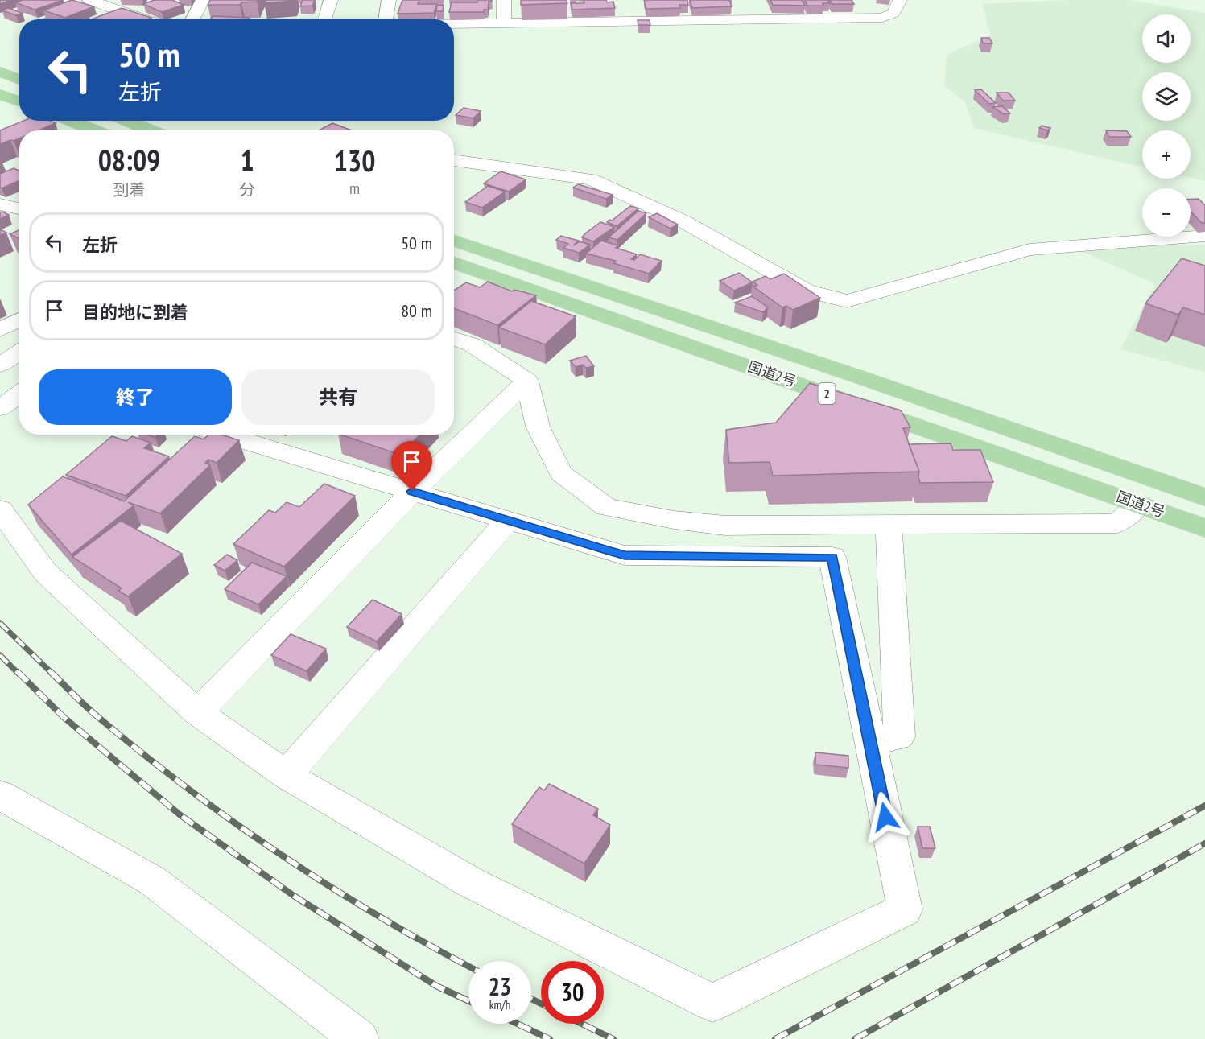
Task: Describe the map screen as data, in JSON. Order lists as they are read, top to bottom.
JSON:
{
  "streets": {
    "highway": ["国道2号", "2"]
  },
  "page": {
    "map_buttons": ["+", "−"],
    "turn": ["50 m", "左折"],
    "eta": [
      "08:09",
      "到着",
      "1",
      "分",
      "130",
      "m"
    ],
    "list": [
      {
        "name": "左折",
        "value": "50 m"
      },
      {
        "name": "目的地に到着",
        "value": "80 m"
      }
    ],
    "buttons": ["終了", "共有"],
    "speed": "23 km/h",
    "limit": "30"
  }
}
